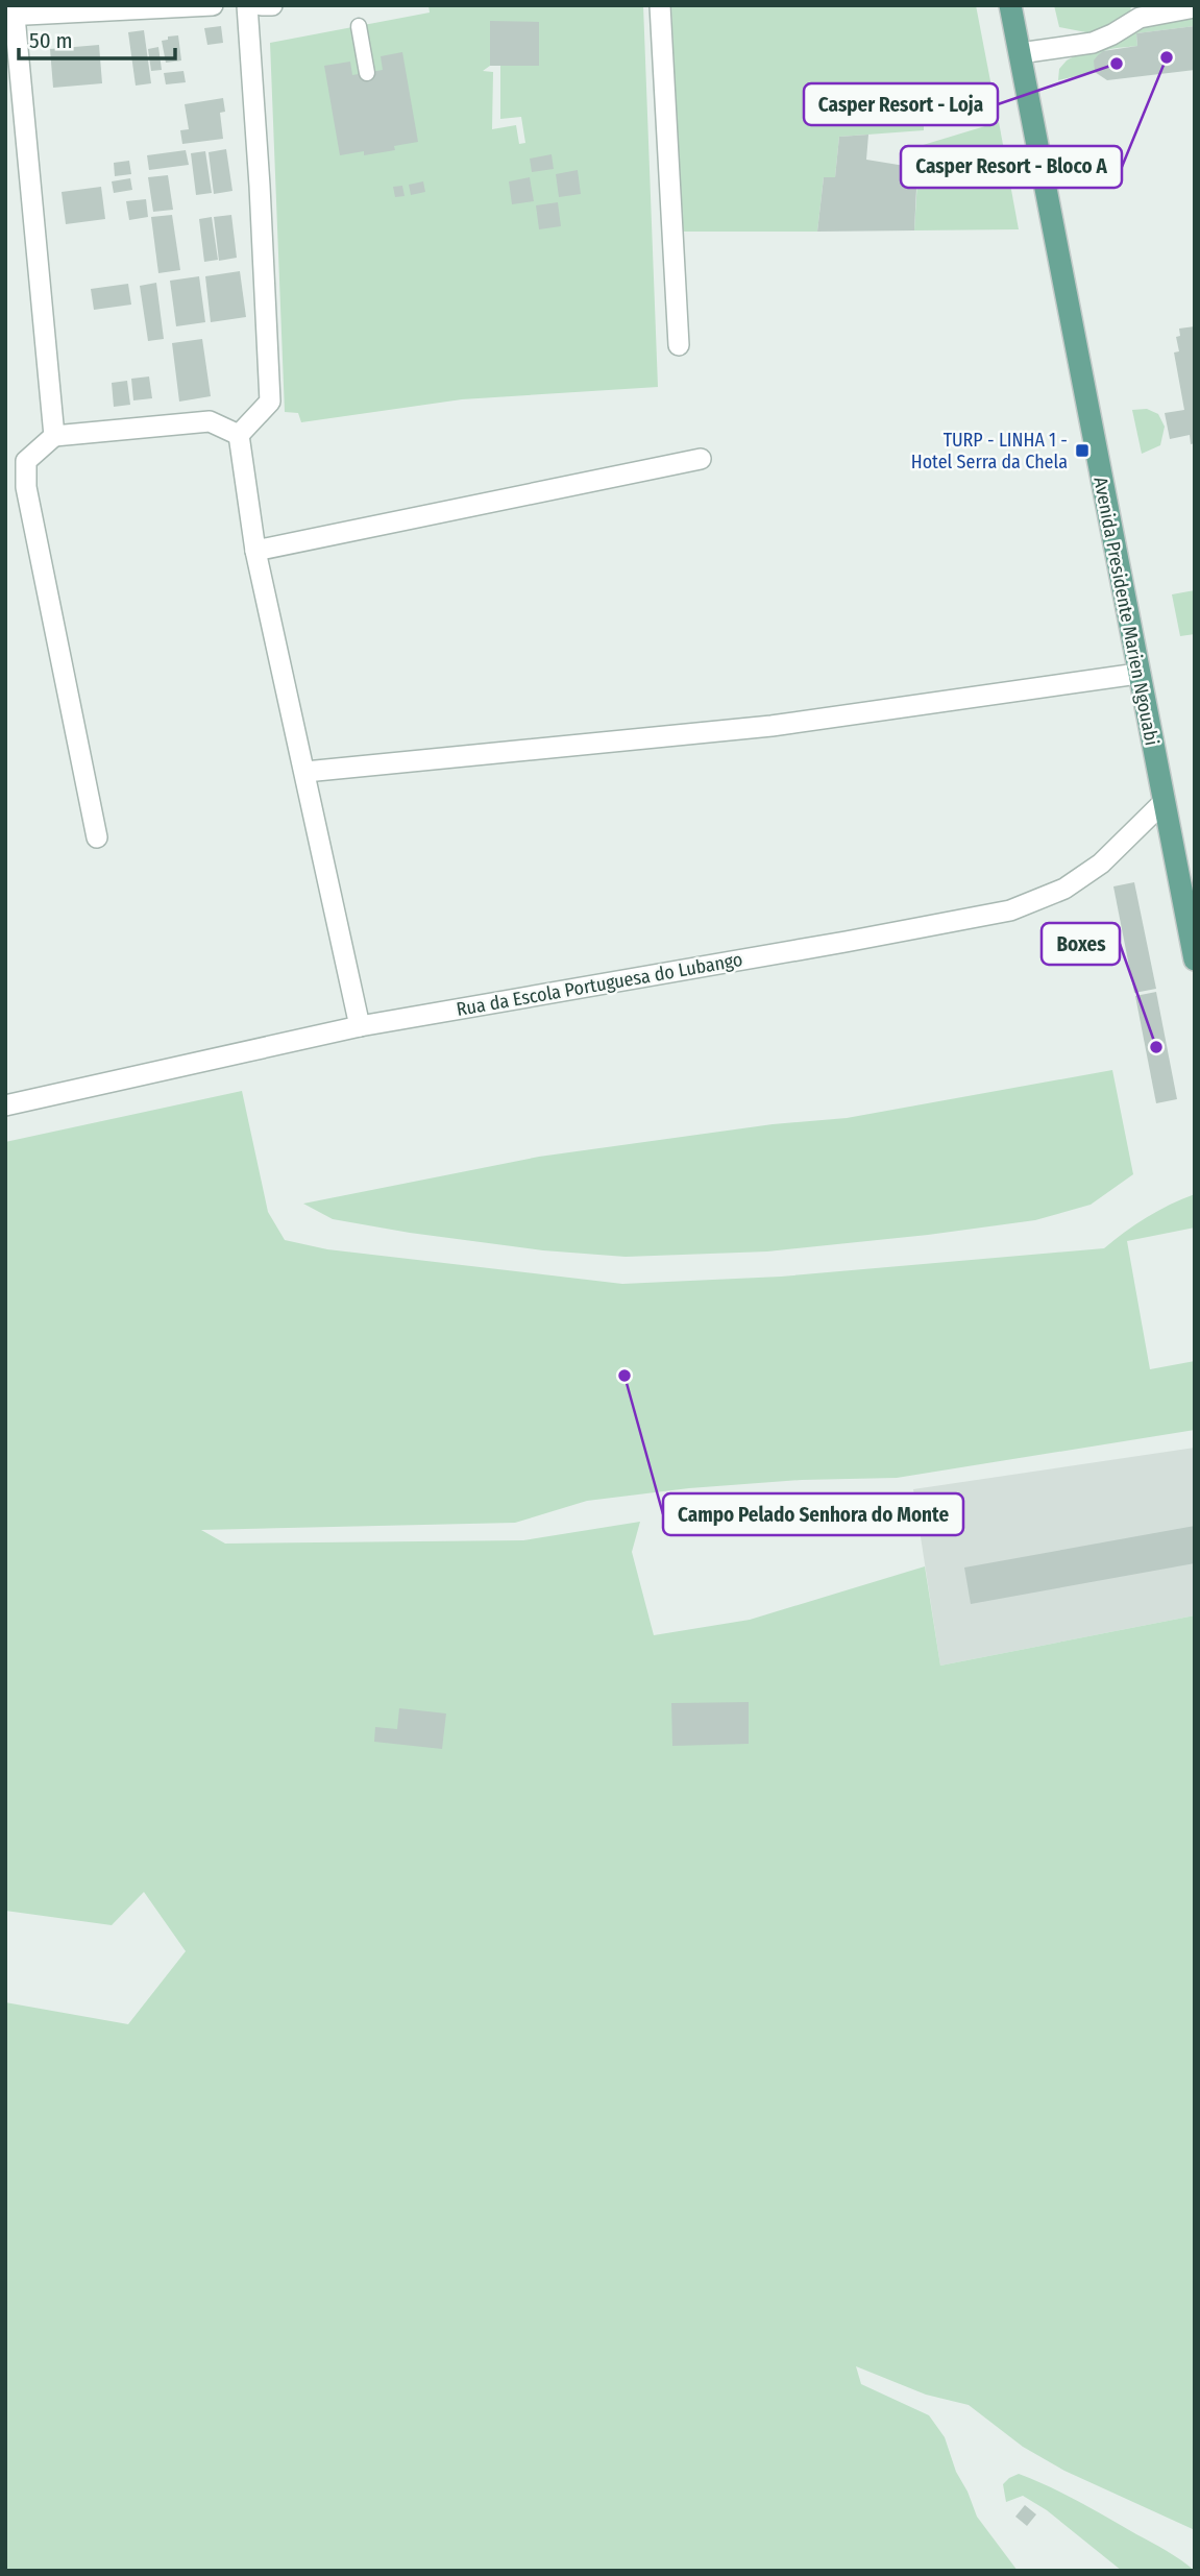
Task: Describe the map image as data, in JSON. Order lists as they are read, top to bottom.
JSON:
{
  "streets": {
    "main road": ["Avenida Presidente Marien Ngouabi"],
    "street": ["Rua da Escola Portuguesa do Lubango"]
  },
  "crossings": [
    ["Avenida Presidente Marien Ngouabi", "Rua da Escola Portuguesa do Lubango"]
  ],
  "places": {
    "other": [
      "Casper Resort - Bloco A",
      "Casper Resort - Loja",
      "Boxes",
      "Campo Pelado Senhora do Monte"
    ],
    "transit": ["TURP - LINHA 1 - Hotel Serra da Chela"]
  },
  "scale_bar": "50 m"
}
